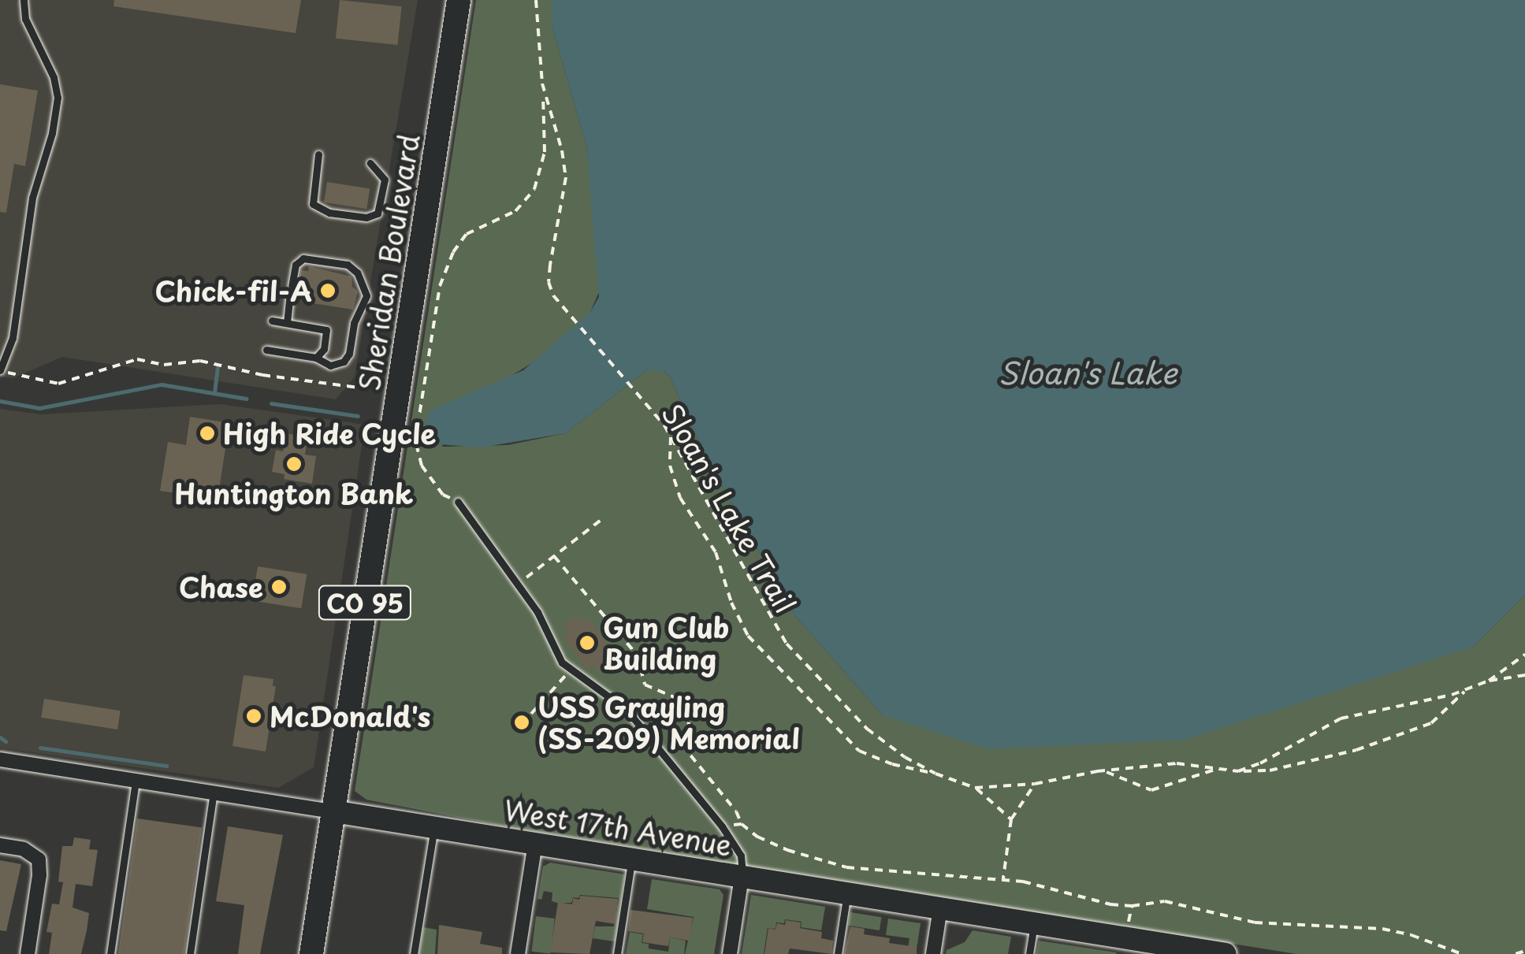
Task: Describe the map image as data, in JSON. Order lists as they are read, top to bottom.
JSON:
{
  "streets": {
    "main road": ["Sheridan Boulevard", "CO 95"],
    "street": ["West 17th Avenue"],
    "path": ["Sloan's Lake Trail"]
  },
  "crossings": [
    ["Sheridan Boulevard", "West 17th Avenue"]
  ],
  "water": ["Sloan's Lake"],
  "places": [
    "Chick-fil-A",
    "High Ride Cycle",
    "Huntington Bank",
    "Chase",
    "Gun Club Building",
    "McDonald's",
    "USS Grayling (SS-209) Memorial"
  ]
}
